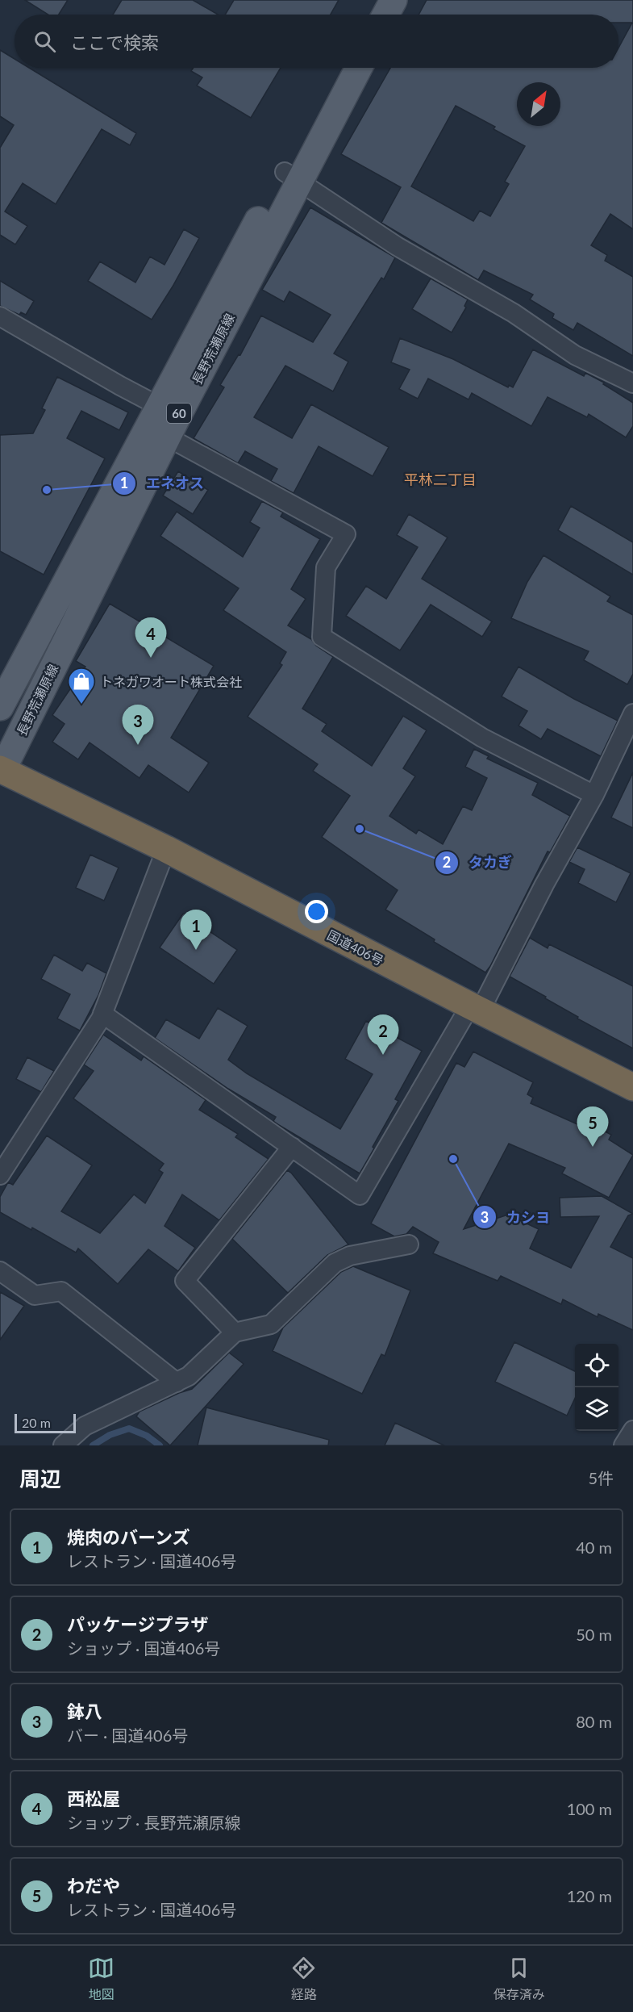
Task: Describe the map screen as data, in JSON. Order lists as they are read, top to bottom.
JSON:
{
  "streets": {
    "highway": ["国道406号"],
    "main road": ["長野荒瀬原線", "60"]
  },
  "crossings": [
    ["長野荒瀬原線", "国道406号"]
  ],
  "districts": ["平林二丁目"],
  "places": {
    "other": ["エネオス", "タカぎ", "カシヨ"],
    "shop": ["トネガワオート株式会社"]
  },
  "scale_bar": "20 m",
  "north": "top right",
  "page": {
    "search": "ここで検索",
    "pins": [
      "4",
      "3",
      "1",
      "2",
      "5"
    ],
    "scale": "20 m",
    "heading": ["周辺", "5件"],
    "list": [
      {
        "mark": "1",
        "name": "焼肉のバーンズ",
        "note": "レストラン · 国道406号",
        "value": "40 m"
      },
      {
        "mark": "2",
        "name": "パッケージプラザ",
        "note": "ショップ · 国道406号",
        "value": "50 m"
      },
      {
        "mark": "3",
        "name": "鉢八",
        "note": "バー · 国道406号",
        "value": "80 m"
      },
      {
        "mark": "4",
        "name": "西松屋",
        "note": "ショップ · 長野荒瀬原線",
        "value": "100 m"
      },
      {
        "mark": "5",
        "name": "わだや",
        "note": "レストラン · 国道406号",
        "value": "120 m"
      }
    ],
    "nav": ["地図", "経路", "保存済み"]
  }
}
